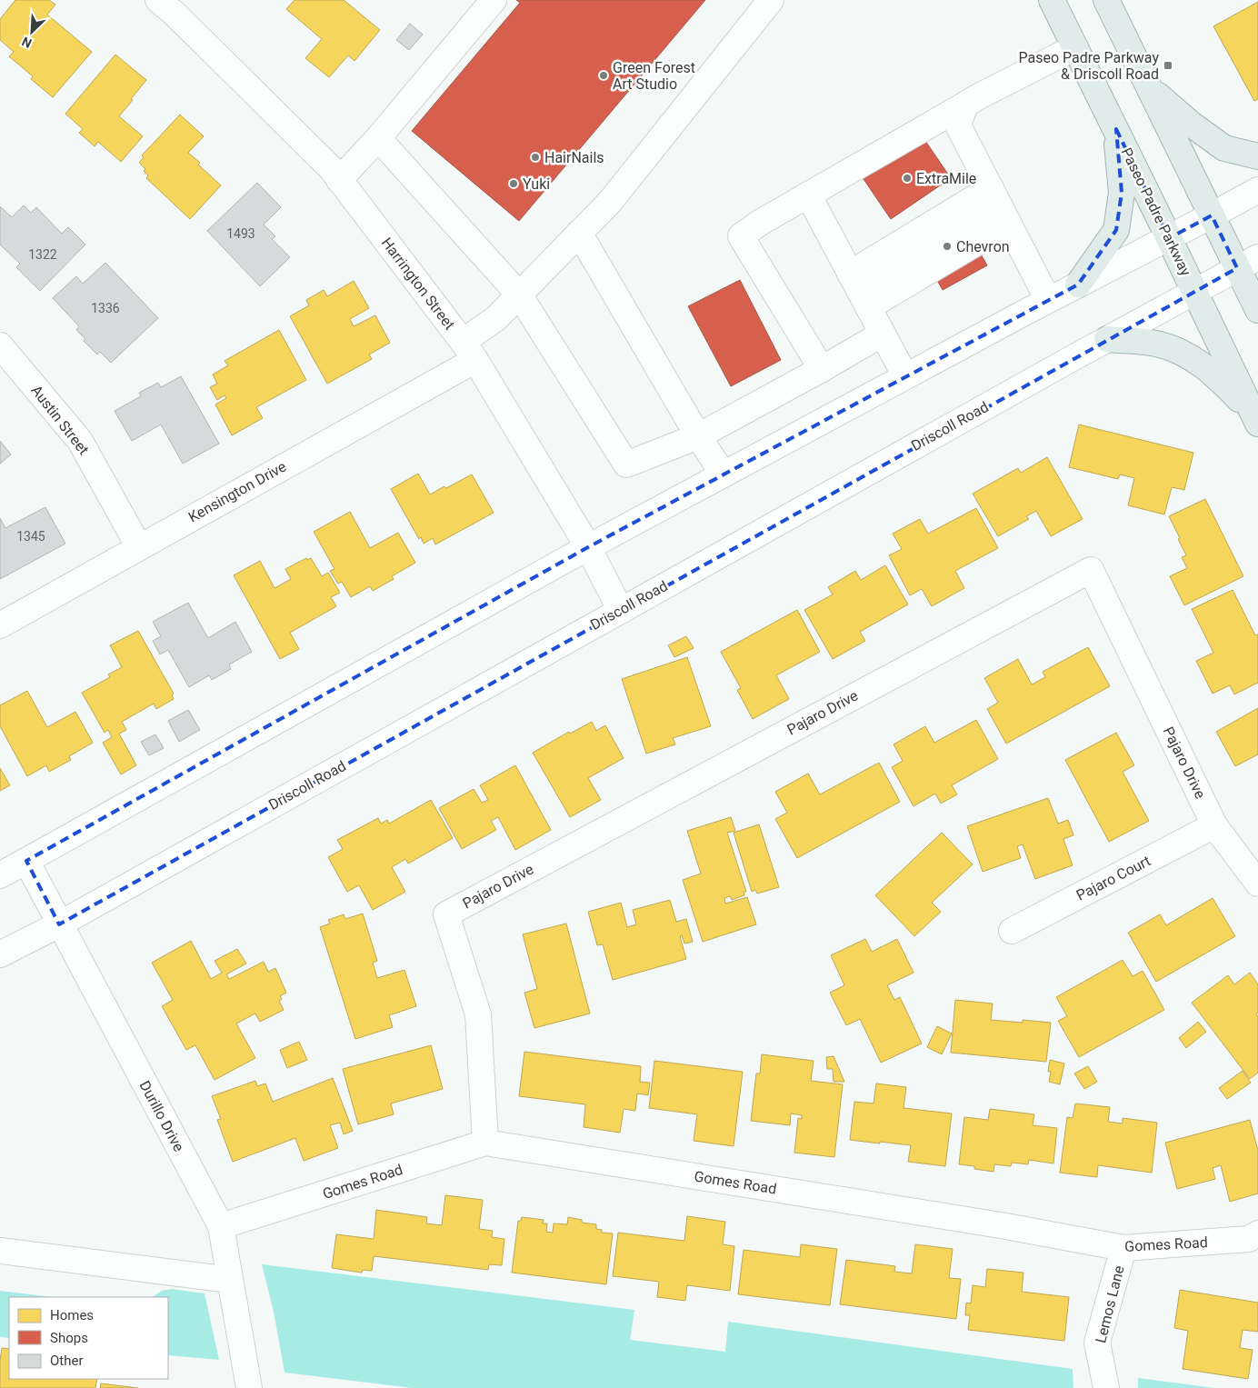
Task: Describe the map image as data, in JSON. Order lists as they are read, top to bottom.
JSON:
{
  "streets": {
    "main road": ["Paseo Padre Parkway"],
    "street": [
      "Harrington Street",
      "Austin Street",
      "Driscoll Road",
      "Kensington Drive",
      "Pajaro Drive",
      "Pajaro Court",
      "Durillo Drive",
      "Gomes Road",
      "Lemos Lane"
    ]
  },
  "crossings": [
    ["Paseo Padre Parkway", "Driscoll Road"],
    ["Harrington Street", "Driscoll Road"],
    ["Harrington Street", "Kensington Drive"],
    ["Austin Street", "Kensington Drive"],
    ["Driscoll Road", "Durillo Drive"],
    ["Pajaro Drive", "Pajaro Court"],
    ["Pajaro Drive", "Gomes Road"],
    ["Durillo Drive", "Gomes Road"],
    ["Gomes Road", "Lemos Lane"]
  ],
  "places": {
    "transit": ["Paseo Padre Parkway & Driscoll Road"],
    "other": [
      "Green Forest Art Studio",
      "HairNails",
      "ExtraMile",
      "Yuki",
      "Chevron"
    ]
  },
  "house_numbers": [
    "1493",
    "1322",
    "1336",
    "1345"
  ],
  "legend": ["Homes", "Shops", "Other"],
  "north": "bottom left"
}
